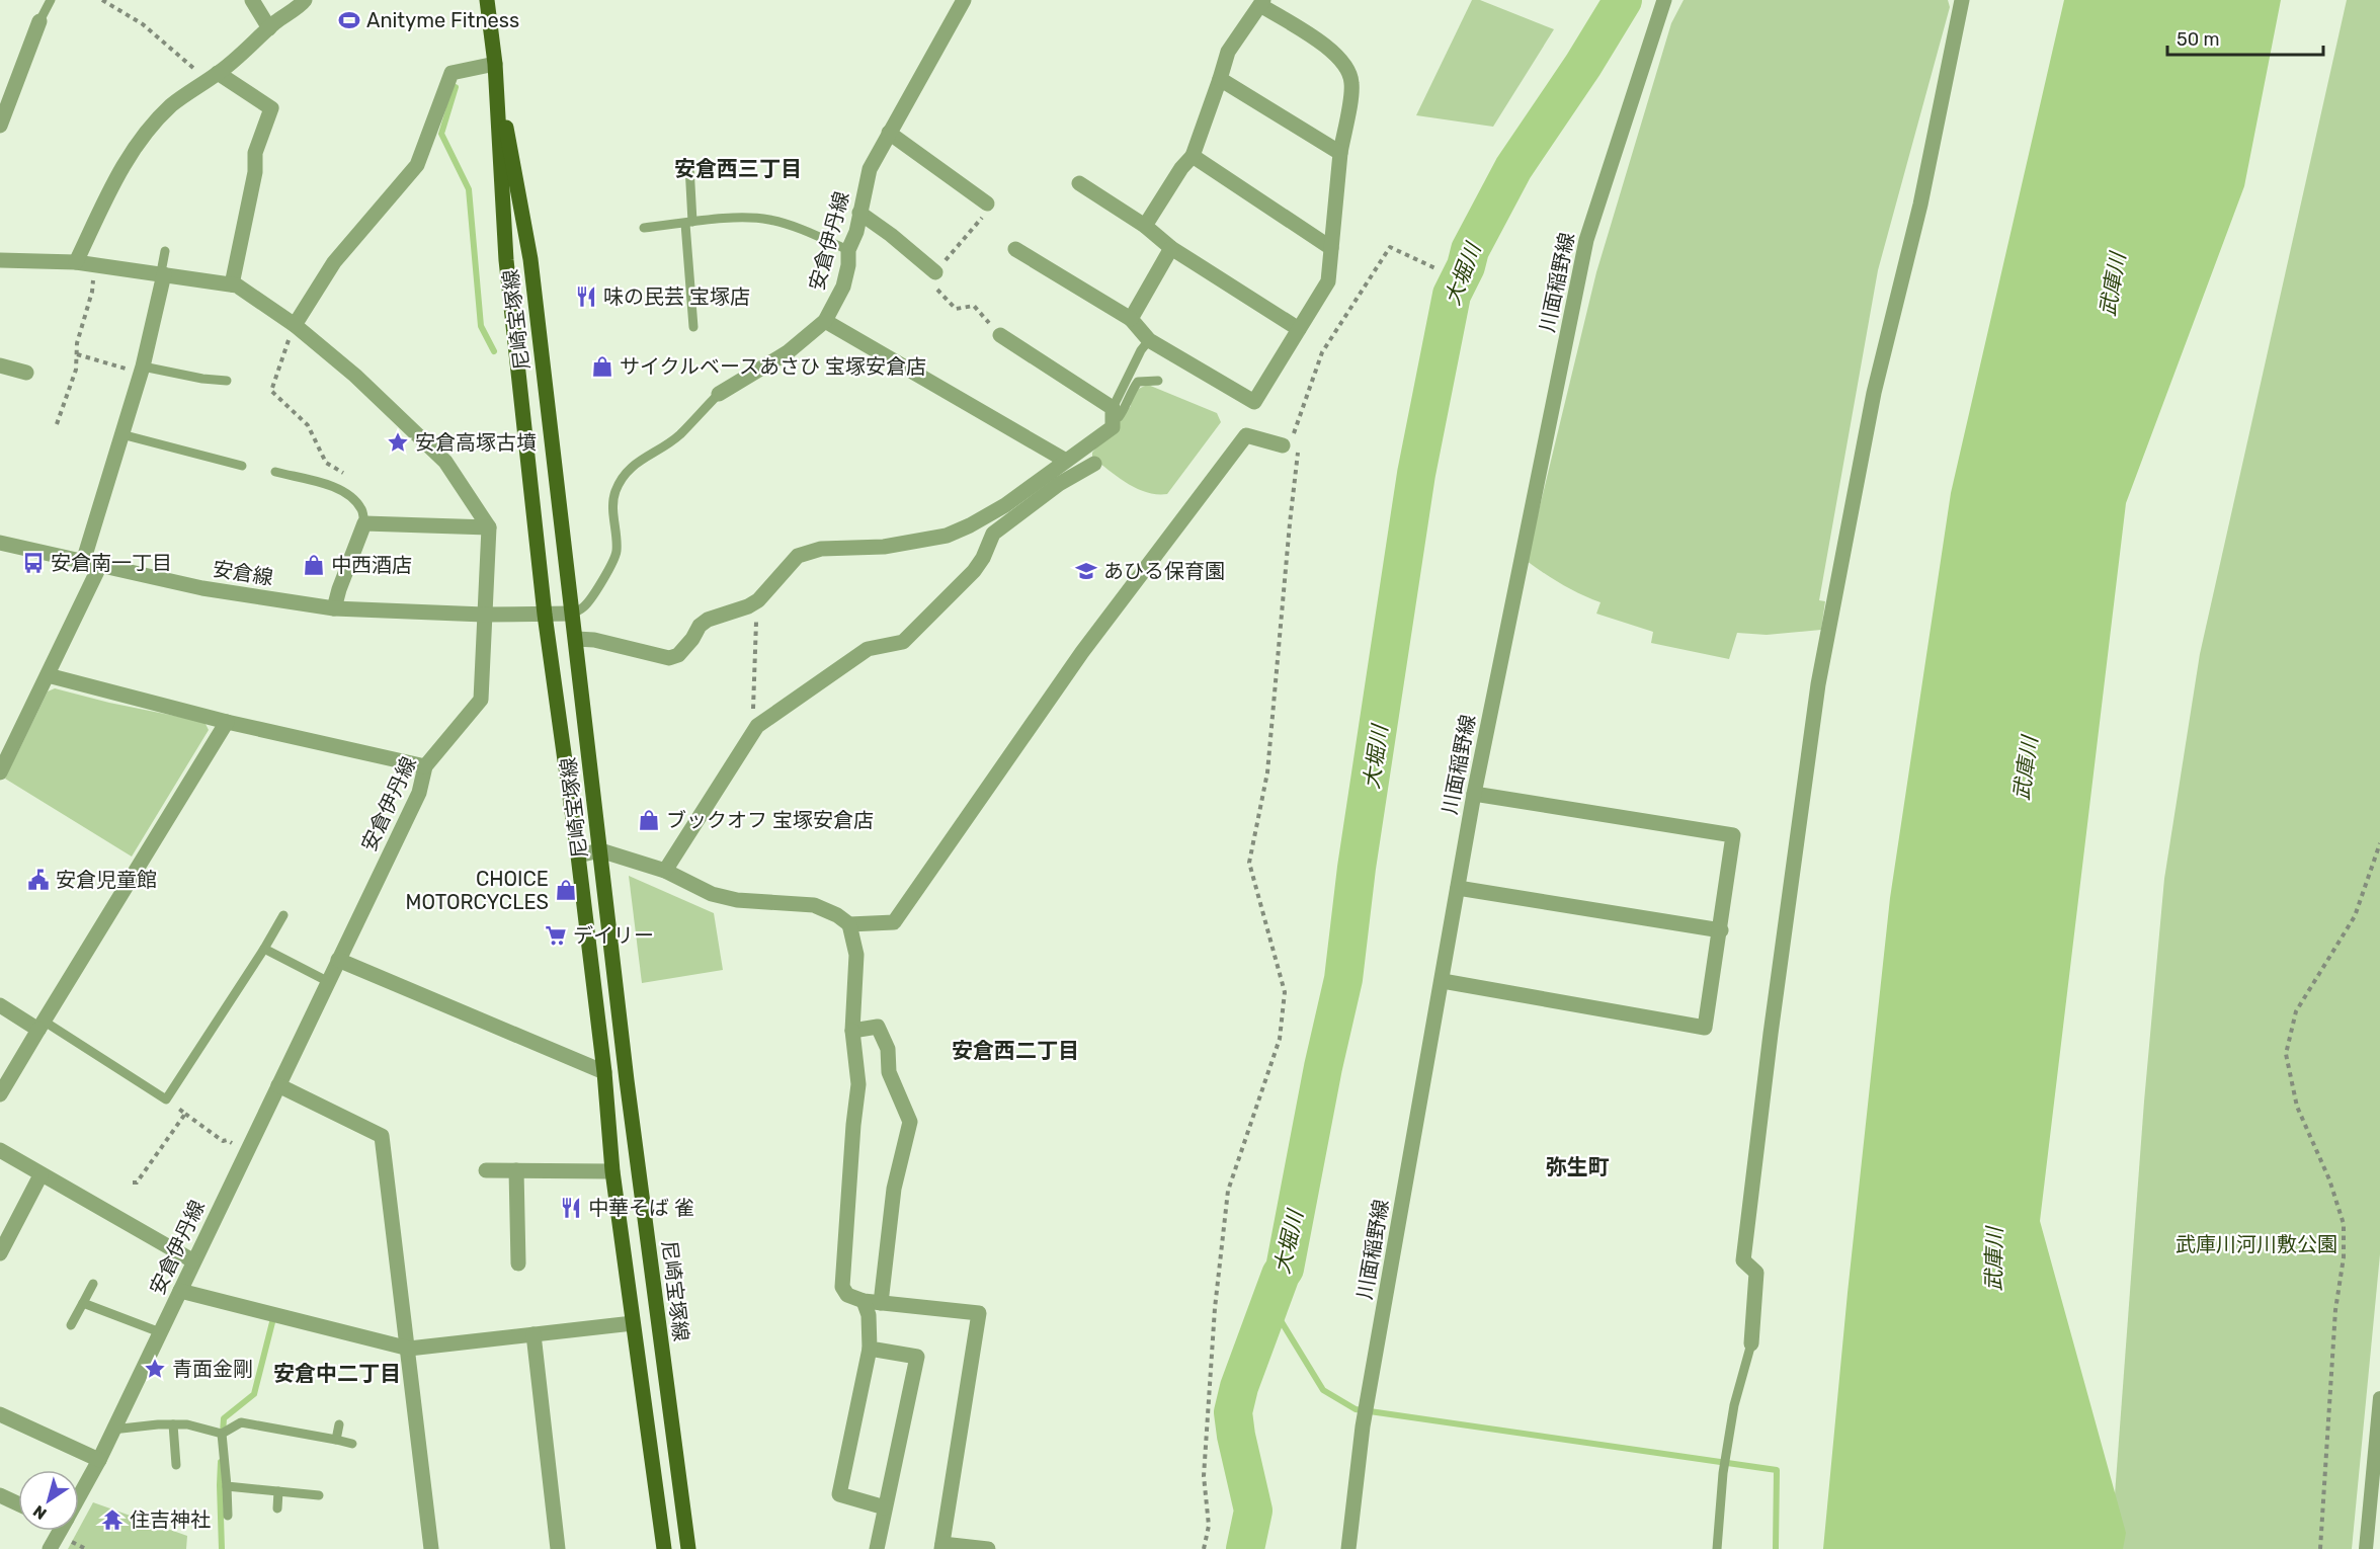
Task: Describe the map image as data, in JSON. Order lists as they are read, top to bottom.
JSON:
{
  "streets": {
    "main road": ["尼崎宝塚線"],
    "street": ["安倉伊丹線", "川面稲野線", "安倉線"]
  },
  "crossings": [
    ["安倉伊丹線", "尼崎宝塚線"],
    ["安倉伊丹線", "安倉線"]
  ],
  "districts": [
    "安倉西三丁目",
    "安倉西二丁目",
    "弥生町",
    "安倉中二丁目"
  ],
  "water": ["大堀川", "武庫川"],
  "parks": ["武庫川河川敷公園"],
  "places": {
    "sports": ["Anityme Fitness"],
    "restaurant": ["味の民芸 宝塚店", "中華そば 雀"],
    "shop": [
      "サイクルベースあさひ 宝塚安倉店",
      "中西酒店",
      "ブックオフ 宝塚安倉店",
      "CHOICE MOTORCYCLES"
    ],
    "place": ["安倉高塚古墳", "青面金剛"],
    "bus stop": ["安倉南一丁目"],
    "school or university": ["あひる保育園"],
    "public building": ["安倉児童館"],
    "supermarket": ["デイリー"],
    "temple": ["住吉神社"]
  },
  "scale_bar": "50 m",
  "north": "bottom left"
}
